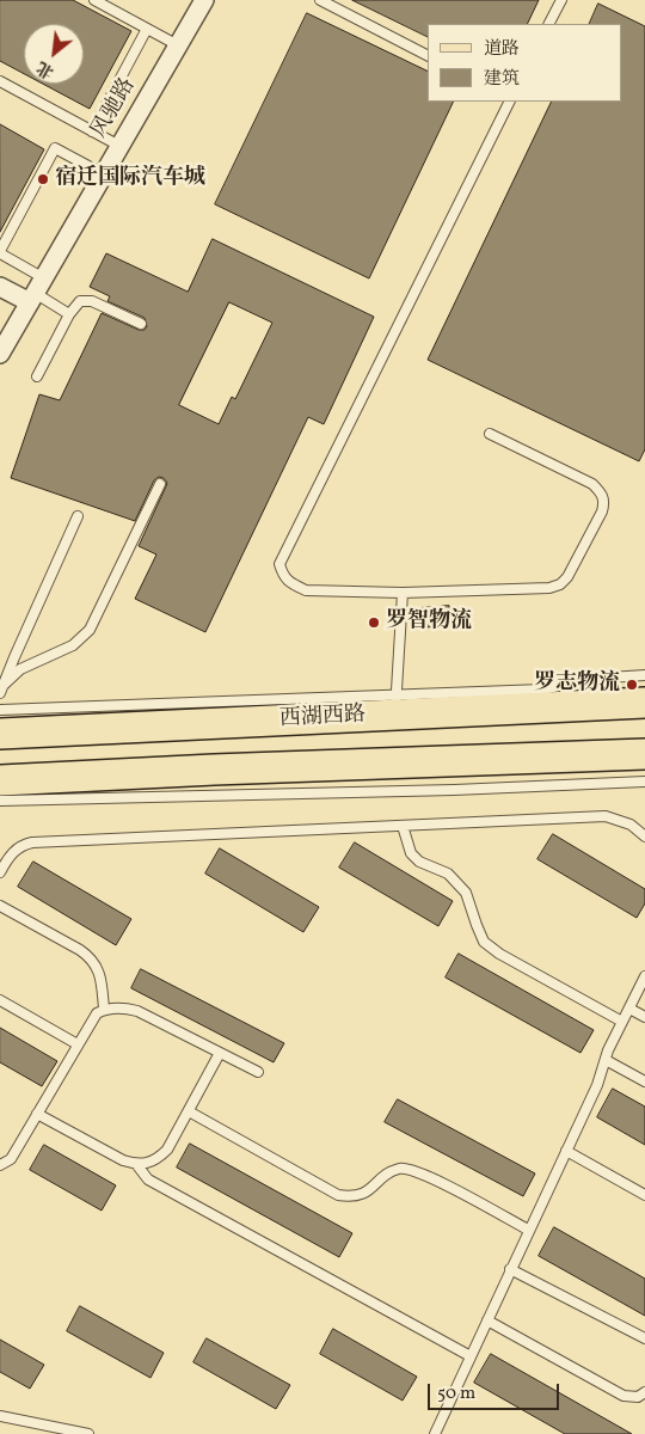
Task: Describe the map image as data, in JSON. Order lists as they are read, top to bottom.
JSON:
{
  "streets": {
    "main road": ["西湖西路"],
    "street": ["风驰路"]
  },
  "places": ["宿迁国际汽车城", "罗智物流", "罗志物流"],
  "legend": ["道路", "建筑"],
  "scale_bar": "50 m",
  "north": "bottom left"
}
